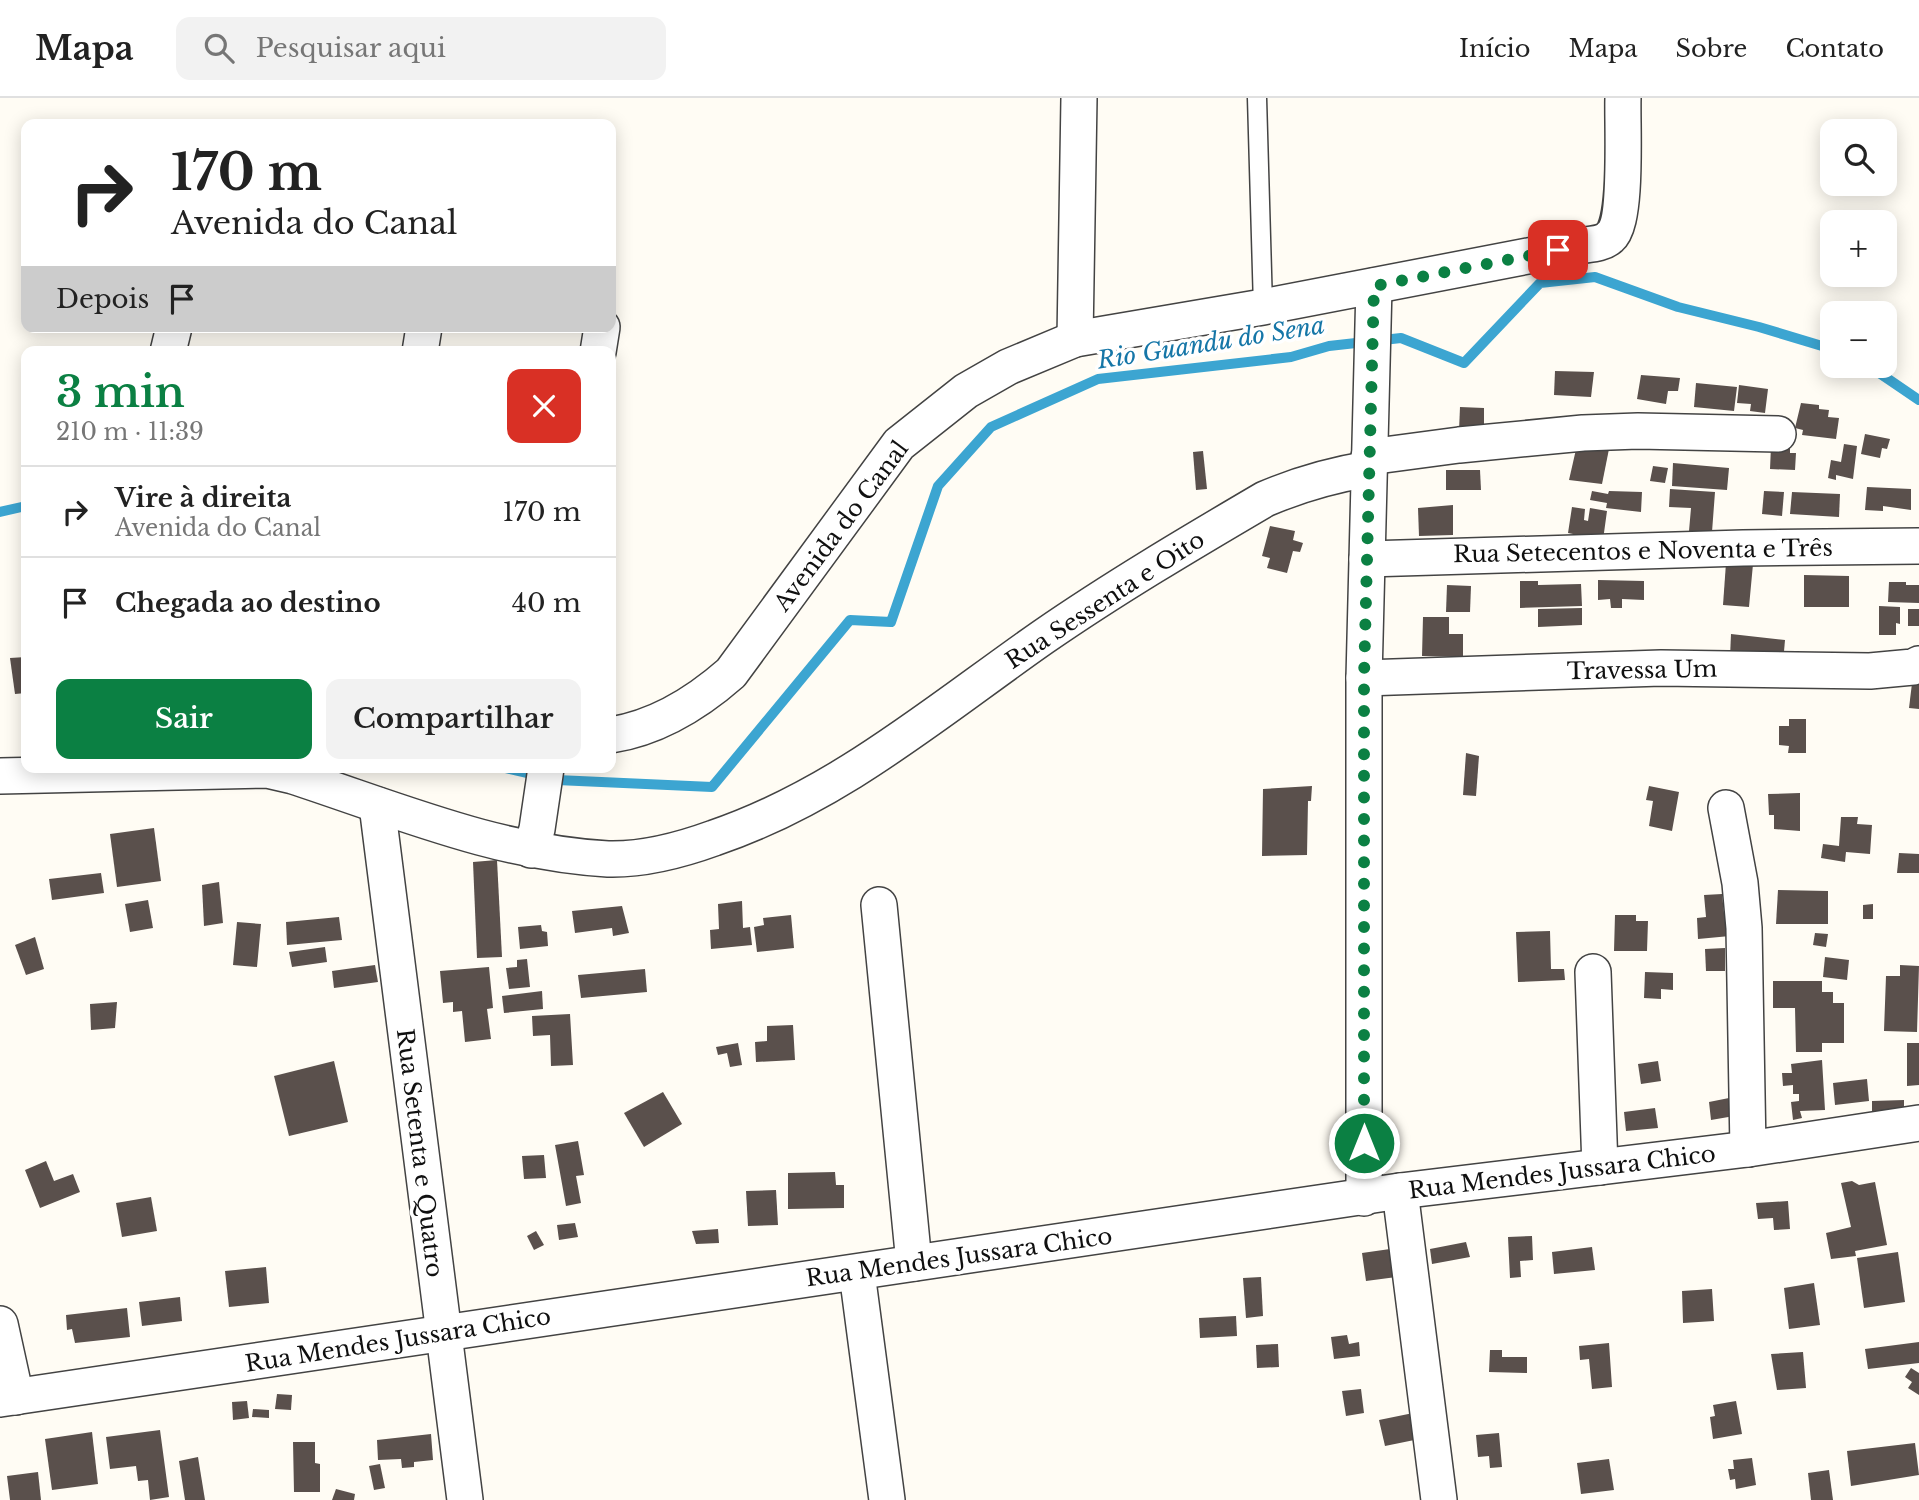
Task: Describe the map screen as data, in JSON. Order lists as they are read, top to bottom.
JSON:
{
  "streets": {
    "street": [
      "Avenida do Canal",
      "Rua Setecentos e Noventa e Três",
      "Rua Sessenta e Oito",
      "Travessa Um",
      "Rua Setenta e Quatro",
      "Rua Mendes Jussara Chico"
    ]
  },
  "crossings": [
    ["Rua Sessenta e Oito", "Rua Setenta e Quatro"],
    ["Rua Setenta e Quatro", "Rua Mendes Jussara Chico"]
  ],
  "water": ["Rio Guandu do Sena"],
  "page": {
    "header": "Mapa",
    "search": "Pesquisar aqui",
    "nav": [
      "Início",
      "Mapa",
      "Sobre",
      "Contato"
    ],
    "map_buttons": ["+", "−"],
    "turn": ["170 m", "Avenida do Canal"],
    "then": "Depois",
    "heading": ["3 min", "210 m · 11:39"],
    "list": [
      {
        "name": "Vire à direita",
        "note": "Avenida do Canal",
        "value": "170 m"
      },
      {
        "name": "Chegada ao destino",
        "value": "40 m"
      }
    ],
    "buttons": ["Sair", "Compartilhar"]
  }
}
